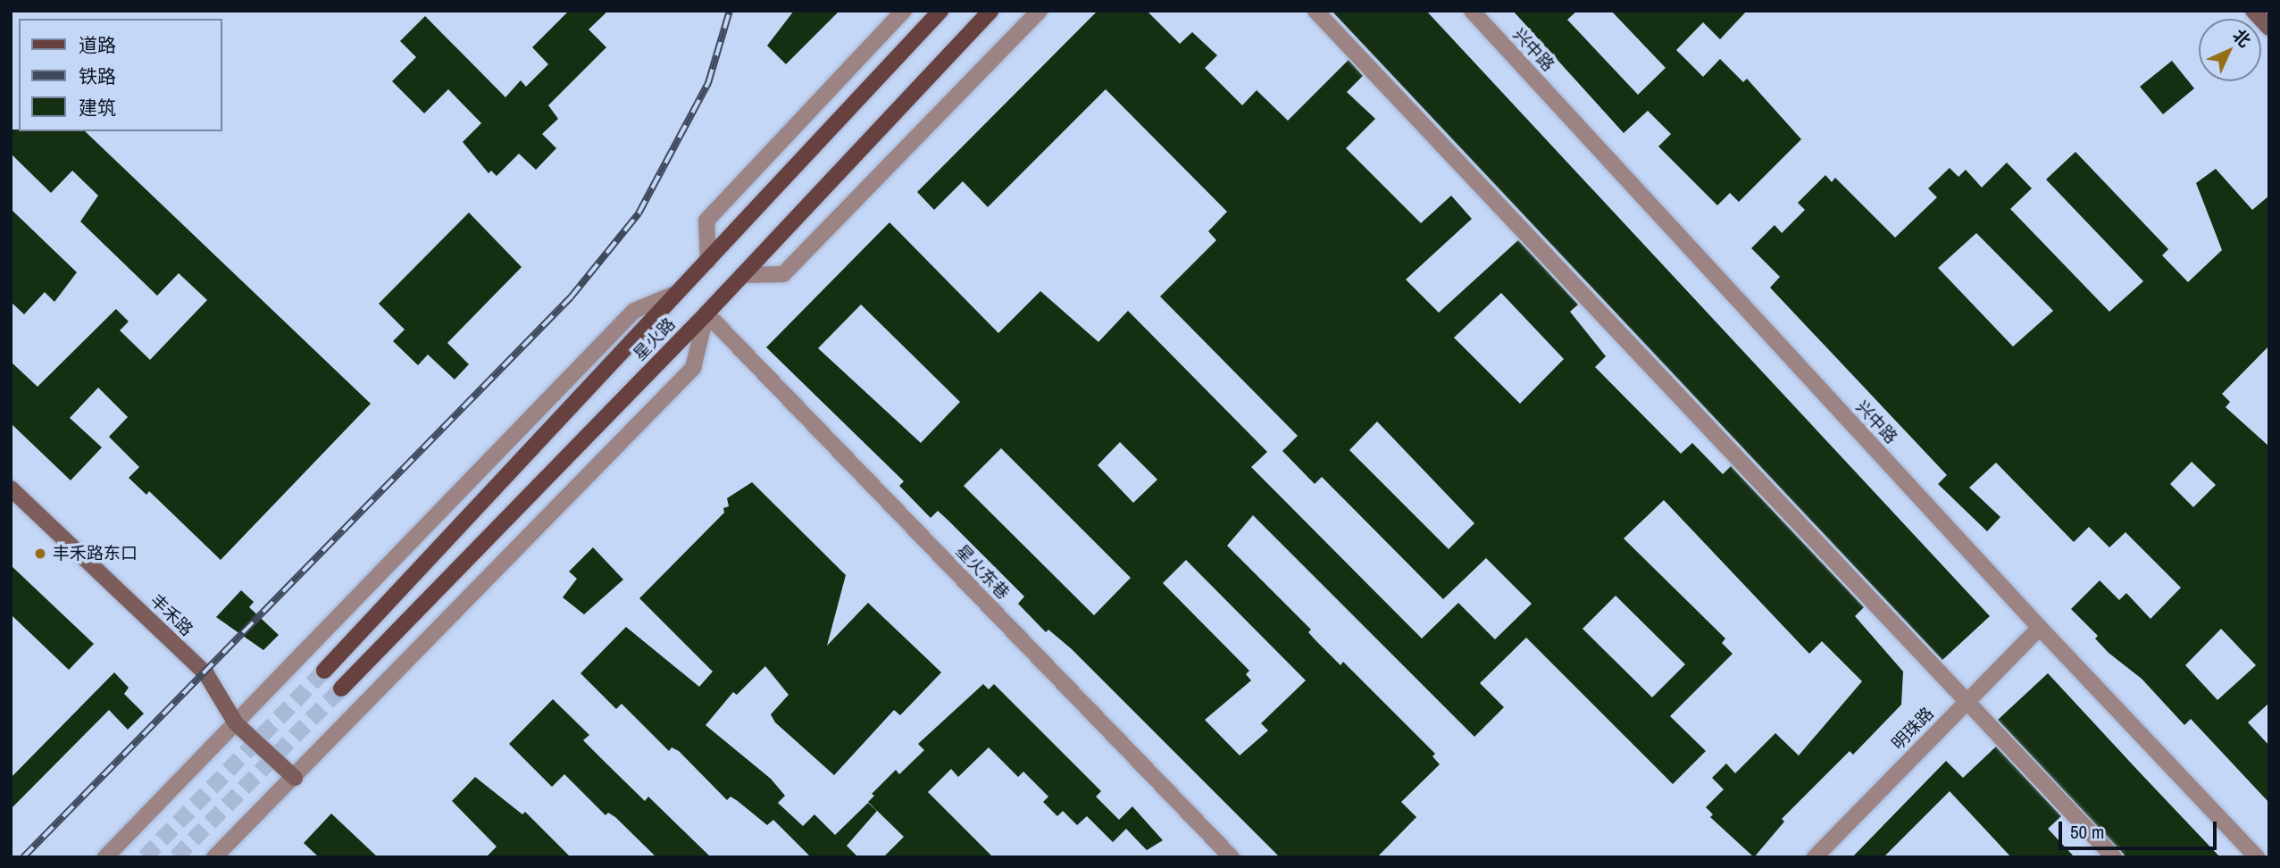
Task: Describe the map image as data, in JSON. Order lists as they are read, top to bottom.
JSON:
{
  "streets": {
    "main road": ["星火路", "丰禾路"],
    "street": ["兴中路", "星火东巷", "明珠路"]
  },
  "crossings": [
    ["兴中路", "明珠路"],
    ["星火路", "星火东巷"]
  ],
  "places": ["丰禾路东口"],
  "legend": ["道路", "铁路", "建筑"],
  "scale_bar": "50 m",
  "north": "top right"
}
